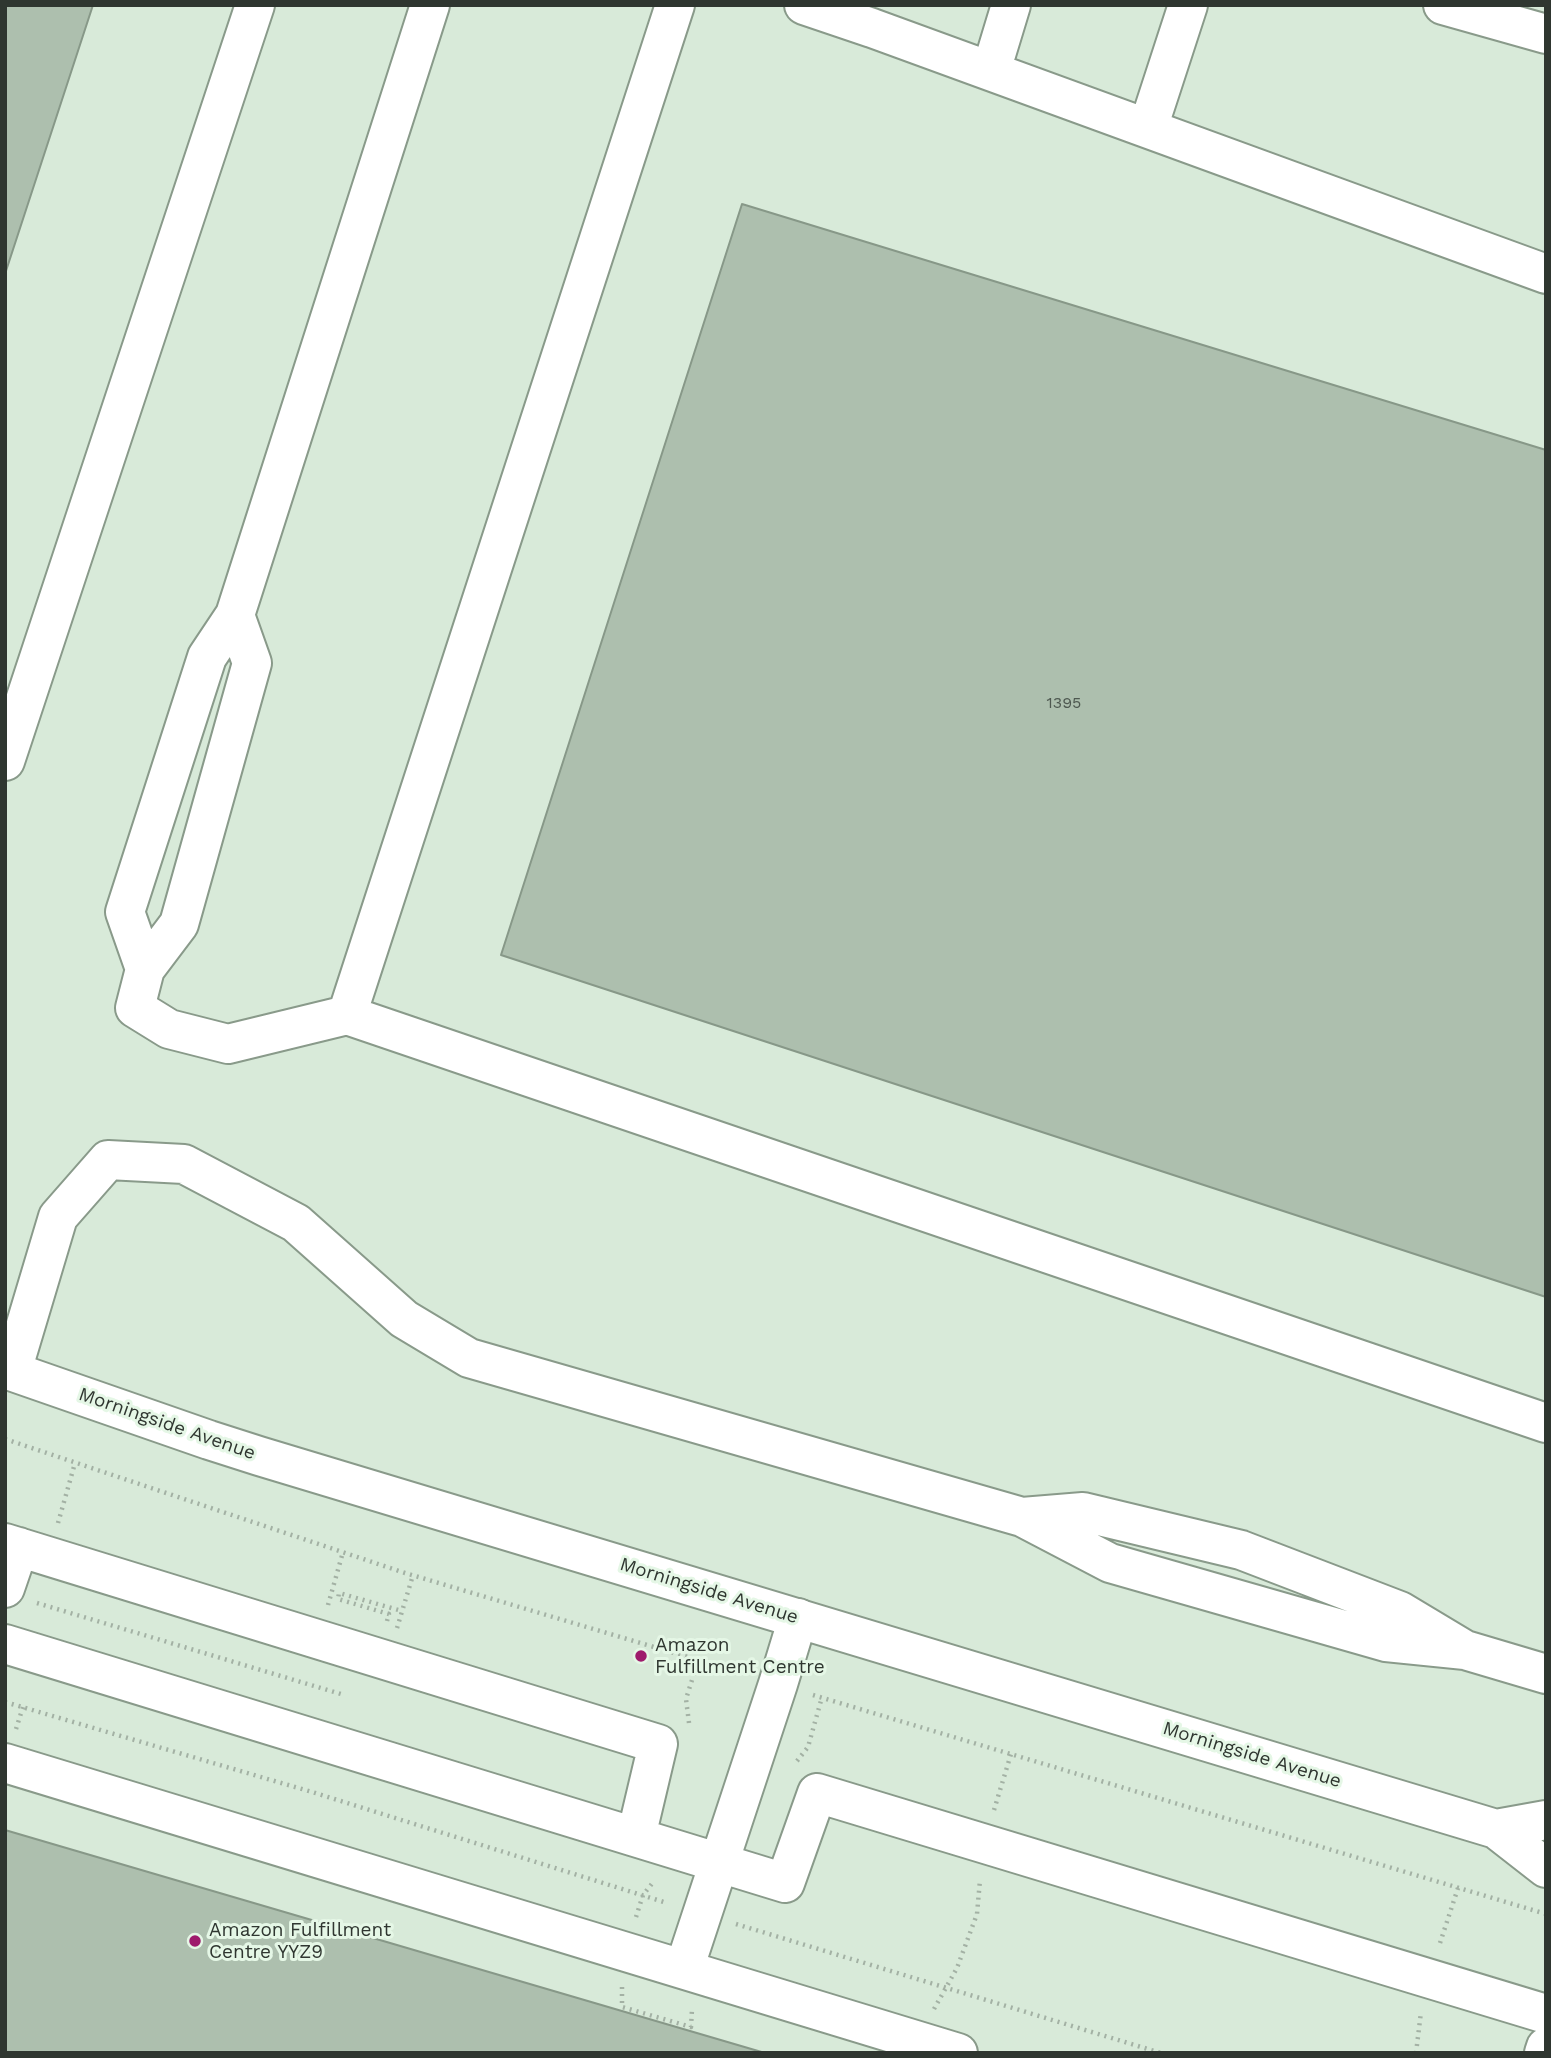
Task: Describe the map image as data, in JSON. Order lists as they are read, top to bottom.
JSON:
{
  "streets": {
    "main road": ["Morningside Avenue"]
  },
  "places": ["Amazon Fulfillment Centre", "Amazon Fulfillment Centre YYZ9"],
  "house_numbers": ["1395"]
}
